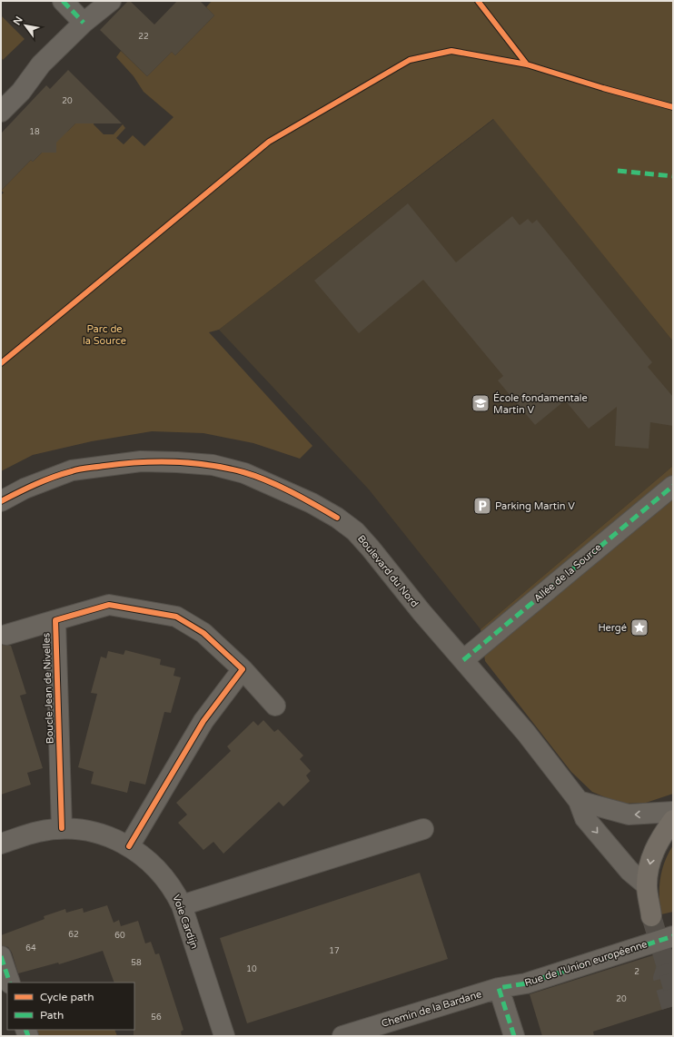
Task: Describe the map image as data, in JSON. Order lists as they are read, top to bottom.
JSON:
{
  "streets": {
    "street": [
      "Boulevard du Nord",
      "Allée de la Source",
      "Boucle Jean de Nivelles",
      "Voie Cardijn",
      "Rue de l'Union européenne",
      "Chemin de la Bardane"
    ]
  },
  "crossings": [
    ["Boulevard du Nord", "Allée de la Source"],
    ["Boucle Jean de Nivelles", "Voie Cardijn"],
    ["Rue de l'Union européenne", "Chemin de la Bardane"]
  ],
  "parks": ["Parc de la Source"],
  "places": {
    "school or university": ["École fondamentale Martin V"],
    "parking": ["Parking Martin V"],
    "place": ["Hergé"]
  },
  "house_numbers": [
    "22",
    "20",
    "18",
    "62",
    "60",
    "64",
    "17",
    "58",
    "10",
    "2",
    "20",
    "56"
  ],
  "legend": ["Cycle path", "Path"],
  "north": "top left"
}
